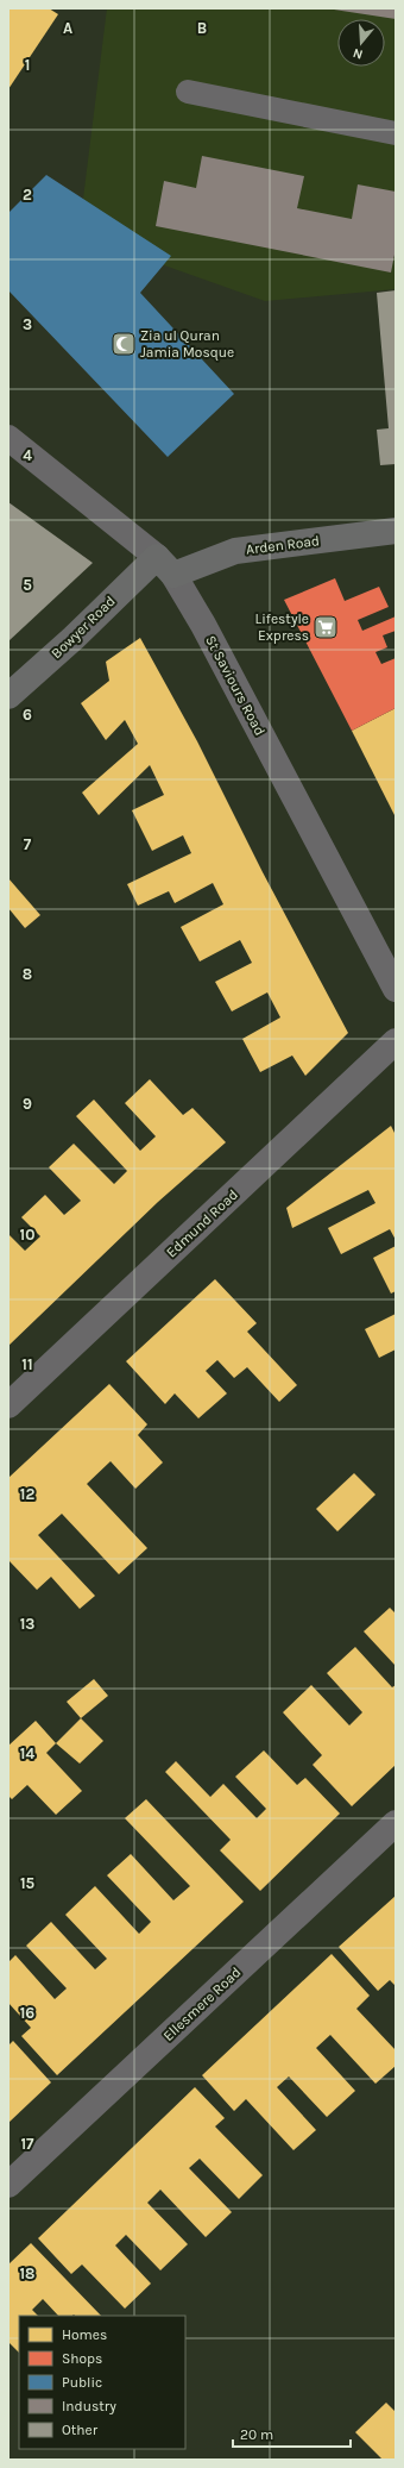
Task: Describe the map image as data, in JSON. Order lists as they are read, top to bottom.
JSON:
{
  "streets": {
    "main road": ["Arden Road", "Bowyer Road"],
    "street": ["St Saviours Road", "Edmund Road", "Ellesmere Road"]
  },
  "crossings": [
    ["Arden Road", "Bowyer Road"],
    ["Arden Road", "St Saviours Road"],
    ["Bowyer Road", "St Saviours Road"]
  ],
  "places": {
    "mosque": ["Zia ul Quran Jamia Mosque"],
    "supermarket": ["Lifestyle Express"]
  },
  "legend": [
    "Homes",
    "Shops",
    "Public",
    "Industry",
    "Other"
  ],
  "scale_bar": "20 m",
  "north": "bottom",
  "grid": {
    "columns": ["A", "B"],
    "rows": [
      "1",
      "2",
      "3",
      "4",
      "5",
      "6",
      "7",
      "8",
      "9",
      "10",
      "11",
      "12",
      "13",
      "14",
      "15",
      "16",
      "17",
      "18"
    ]
  }
}
